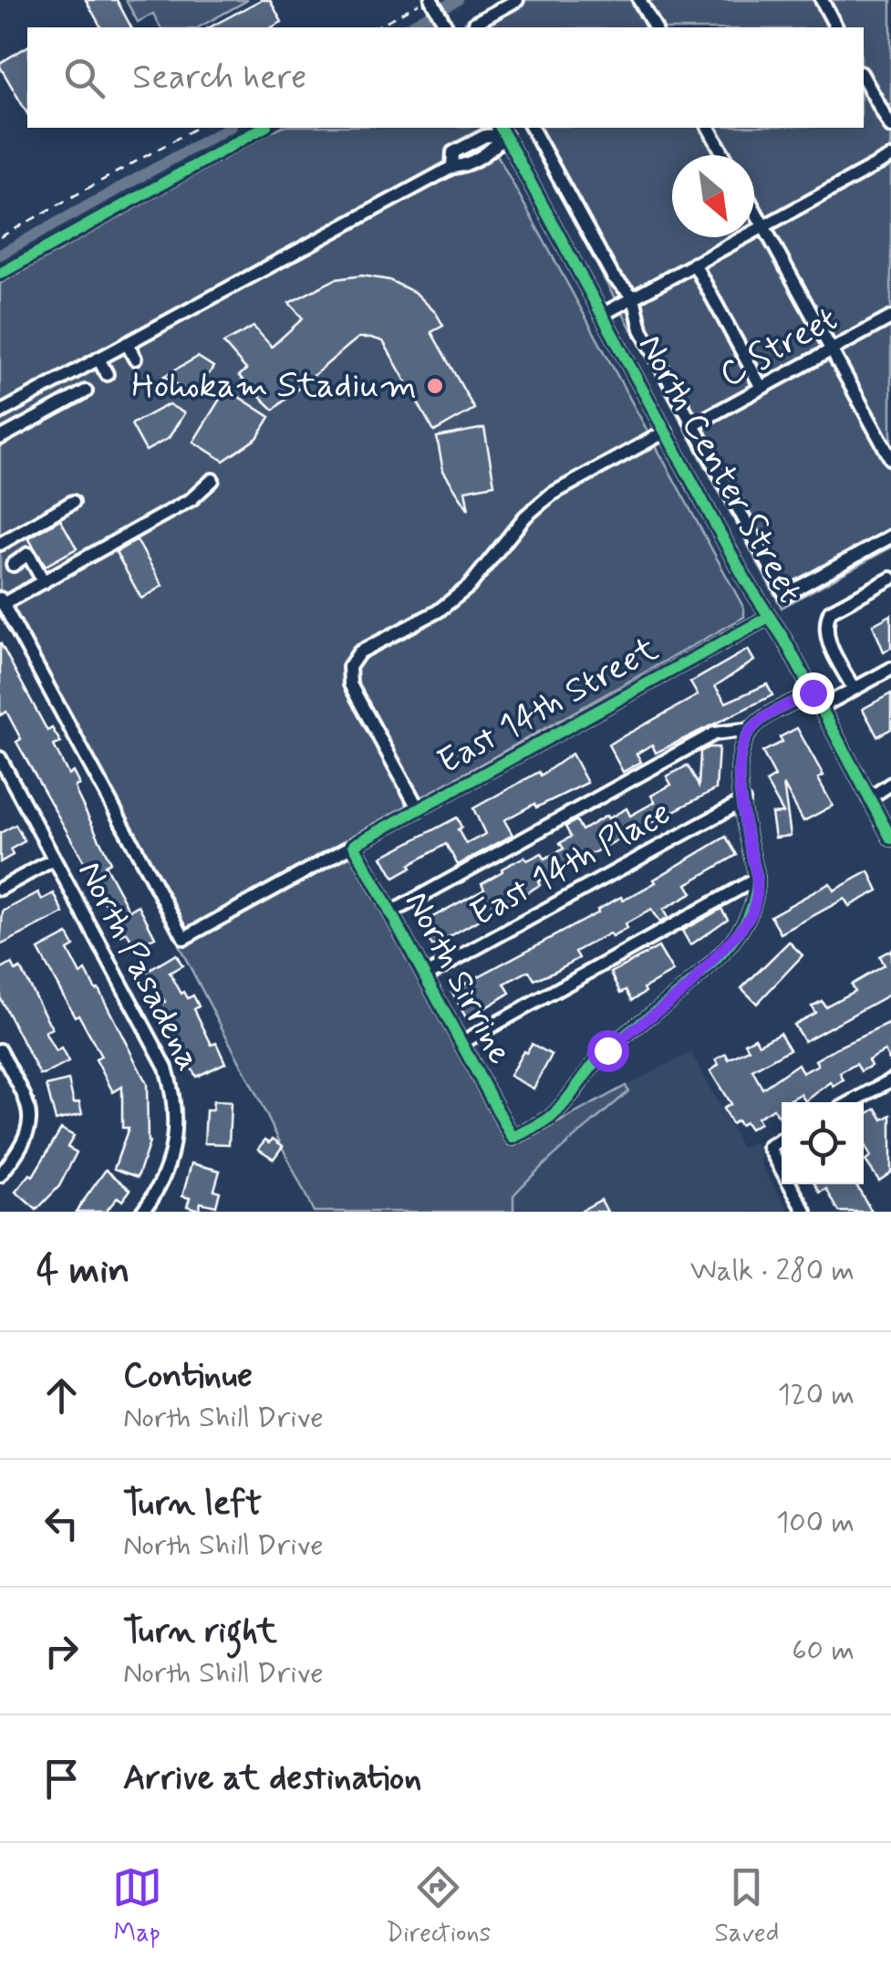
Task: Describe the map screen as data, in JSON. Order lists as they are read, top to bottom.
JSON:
{
  "streets": {
    "street": [
      "C Street",
      "North Center Street",
      "East 14th Street",
      "East 14th Place",
      "North Pasadena",
      "North Sirrine"
    ]
  },
  "crossings": [
    ["North Center Street", "East 14th Street"],
    ["East 14th Street", "North Sirrine"],
    ["East 14th Place", "North Sirrine"]
  ],
  "places": ["Hohokam Stadium"],
  "north": "bottom right",
  "page": {
    "search": "Search here",
    "heading": ["4 min", "Walk · 280 m"],
    "list": [
      ["Continue", "North Shill Drive", "120 m"],
      ["Turn left", "North Shill Drive", "100 m"],
      ["Turn right", "North Shill Drive", "60 m"],
      "Arrive at destination"
    ],
    "nav": ["Map", "Directions", "Saved"]
  }
}
